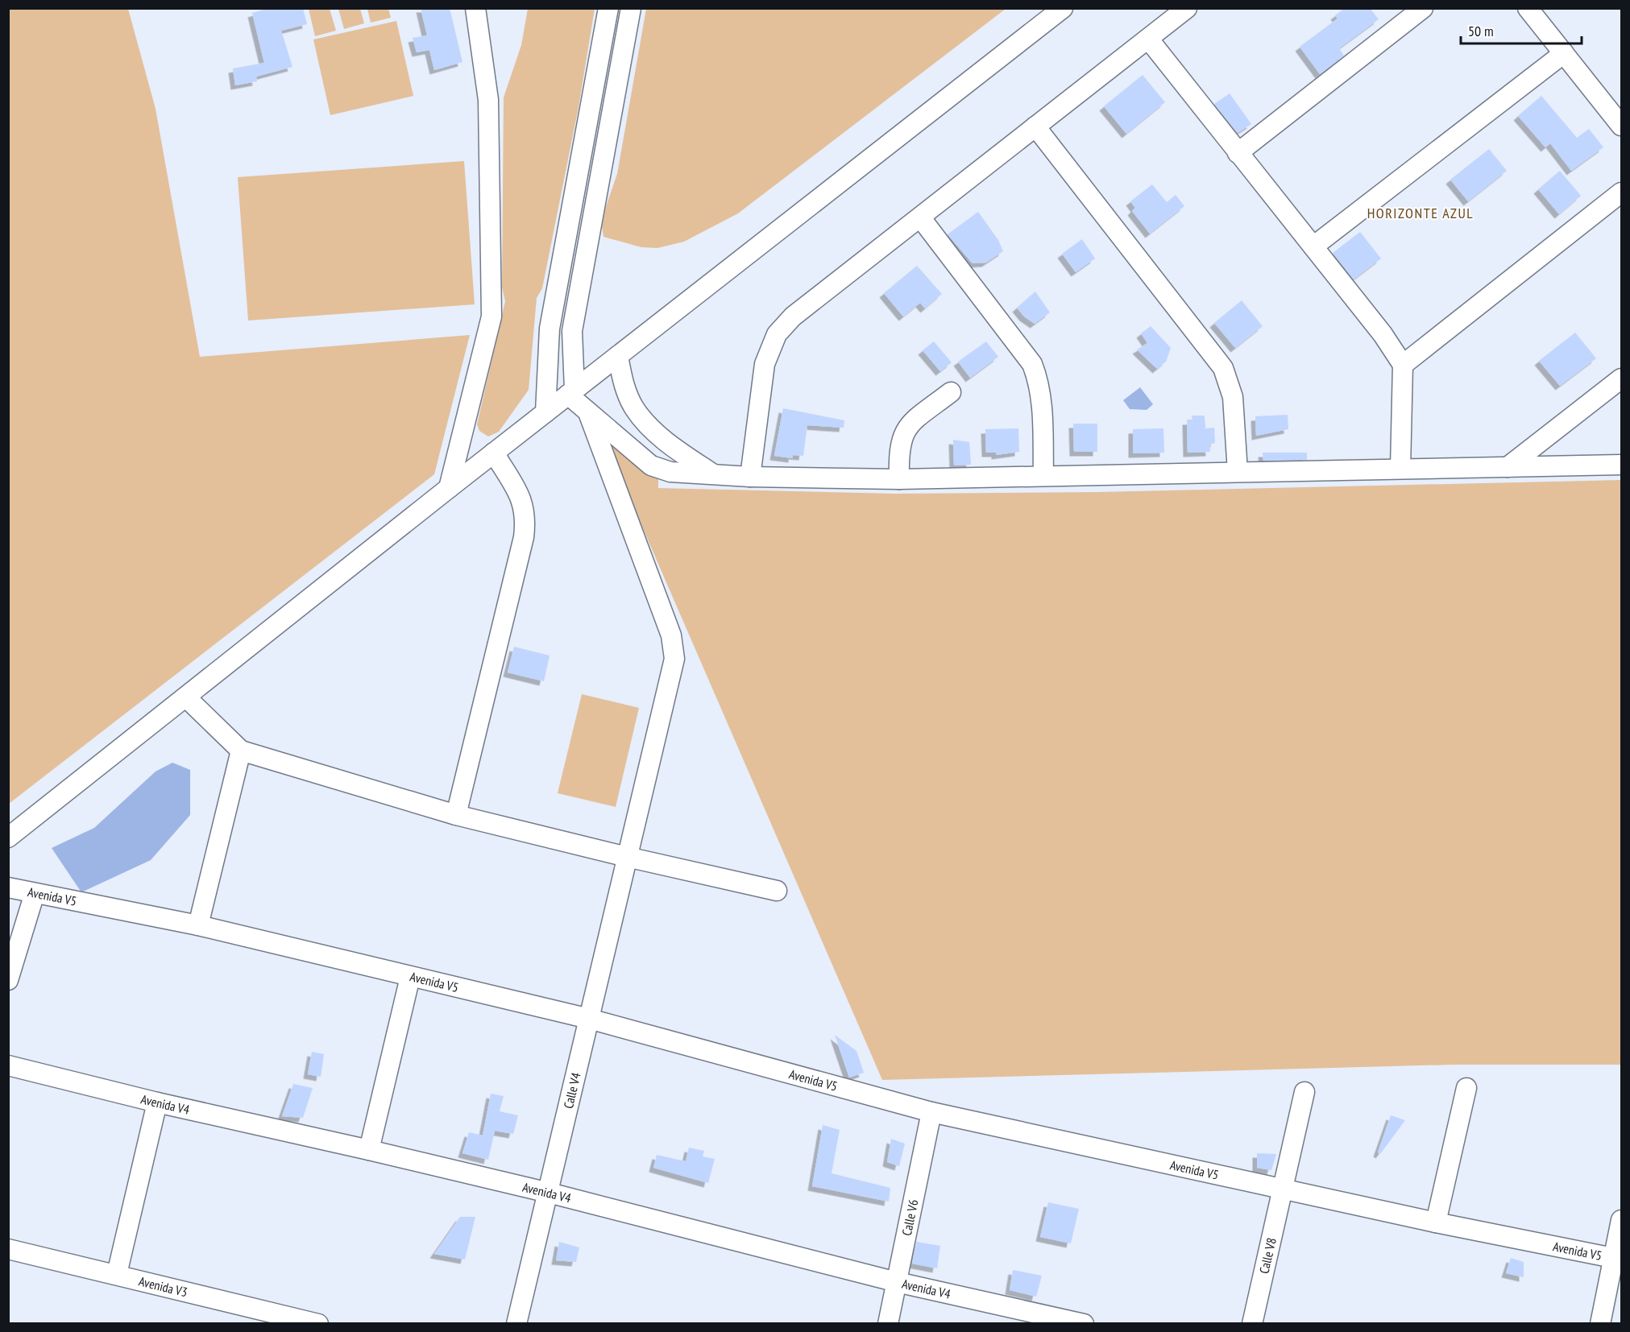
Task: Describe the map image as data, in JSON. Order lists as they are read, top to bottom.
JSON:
{
  "streets": {
    "street": [
      "Avenida V5",
      "Calle V4",
      "Avenida V4",
      "Calle V6",
      "Calle V8",
      "Avenida V3"
    ]
  },
  "crossings": [
    ["Avenida V5", "Calle V4"],
    ["Avenida V5", "Calle V6"],
    ["Avenida V5", "Calle V8"],
    ["Calle V4", "Avenida V4"],
    ["Avenida V4", "Calle V6"]
  ],
  "districts": ["HORIZONTE AZUL"],
  "scale_bar": "50 m"
}
